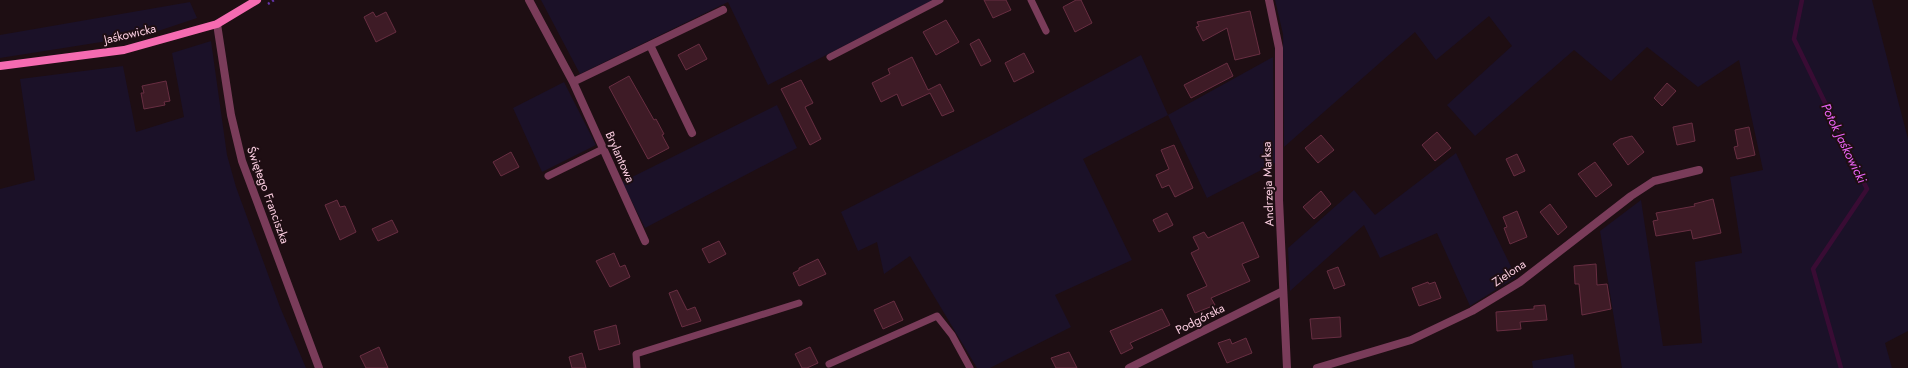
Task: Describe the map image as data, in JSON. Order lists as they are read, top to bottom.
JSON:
{
  "streets": {
    "street": [
      "Jaśkowicka",
      "Brylantowa",
      "Andrzeja Marksa",
      "Świętego Franciszka",
      "Zielona",
      "Podgórska"
    ]
  },
  "crossings": [
    ["Jaśkowicka", "Świętego Franciszka"],
    ["Andrzeja Marksa", "Podgórska"]
  ],
  "water": ["Potok Jaśkowicki"]
}
